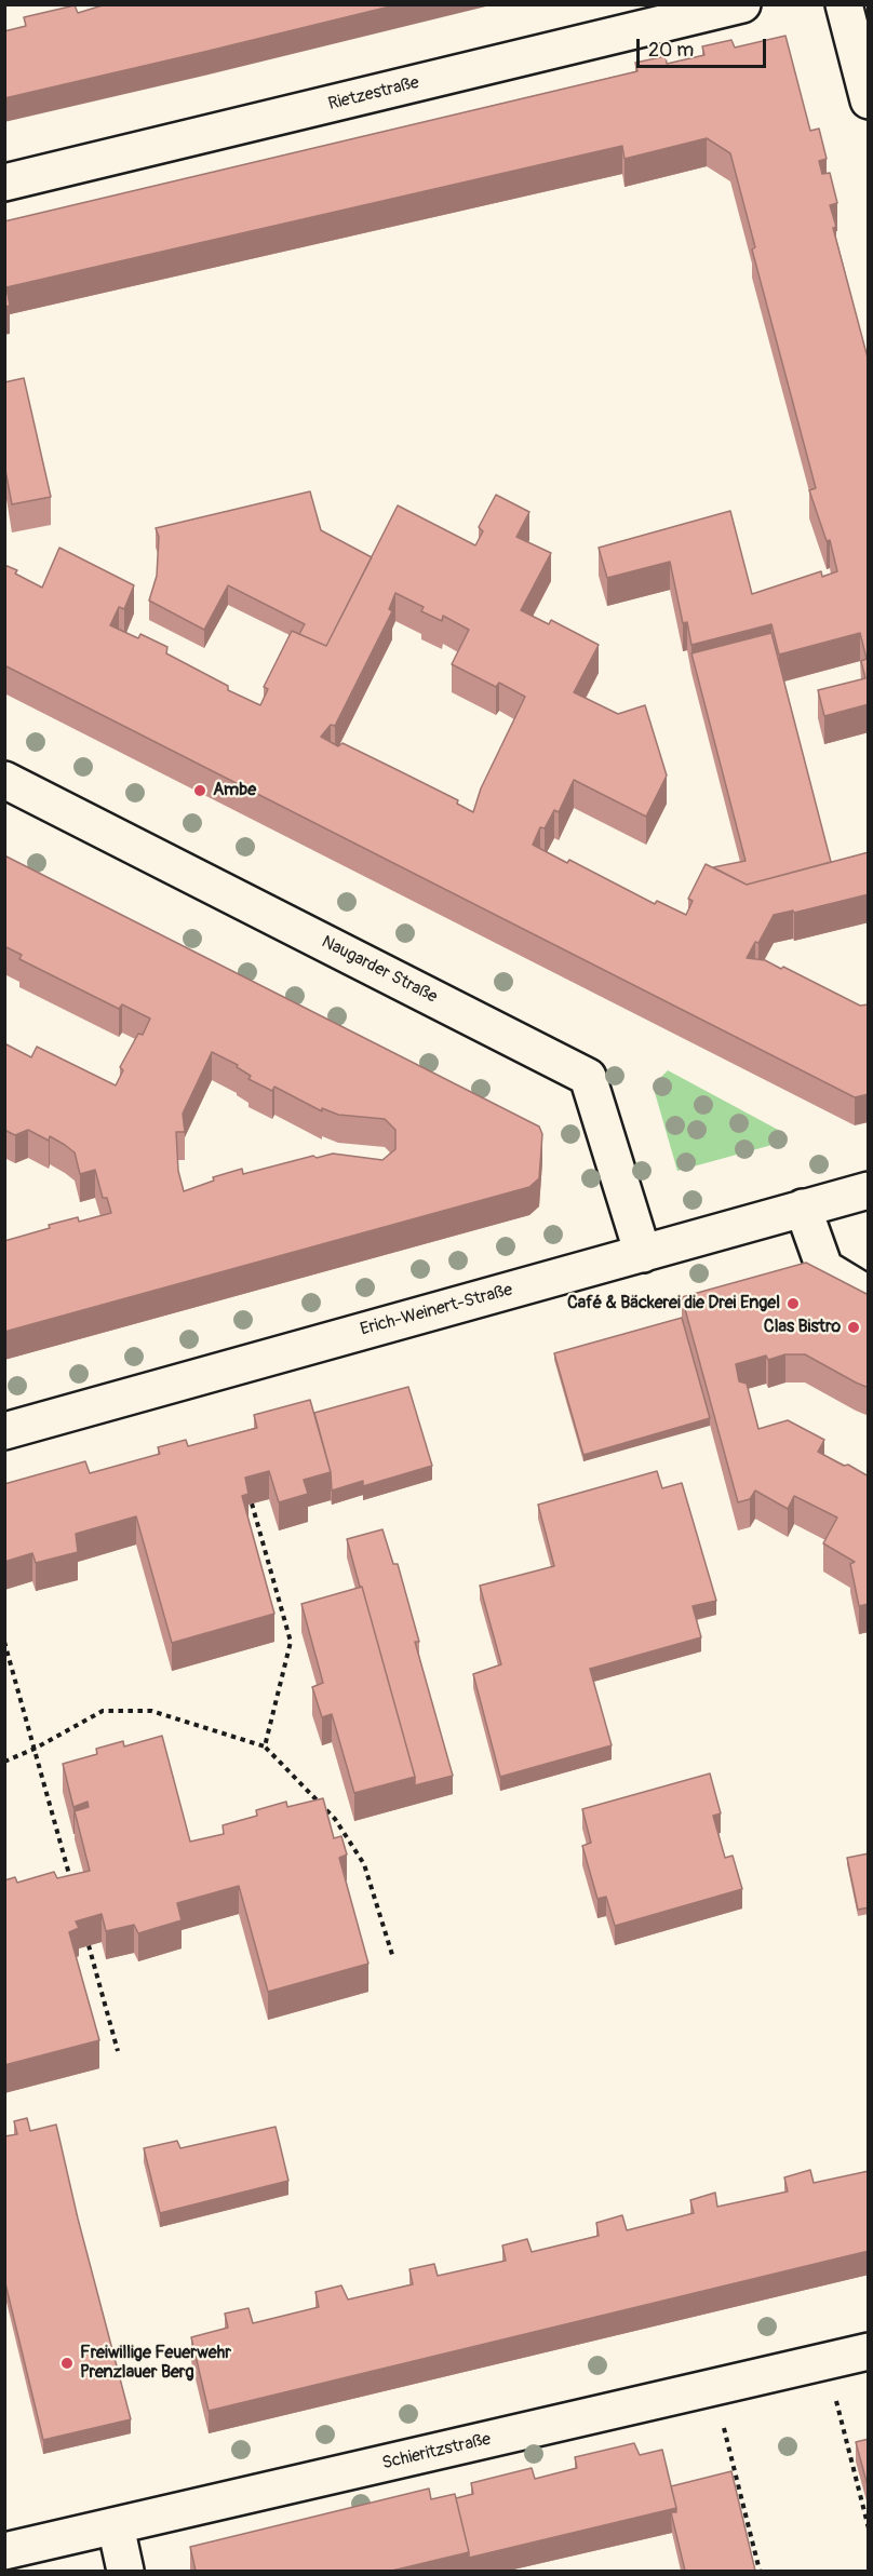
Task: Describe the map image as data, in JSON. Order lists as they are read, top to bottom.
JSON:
{
  "streets": {
    "street": [
      "Rietzestraße",
      "Naugarder Straße",
      "Erich-Weinert-Straße",
      "Schieritzstraße"
    ]
  },
  "crossings": [
    ["Naugarder Straße", "Erich-Weinert-Straße"]
  ],
  "places": [
    "Ambe",
    "Café & Bäckerei die Drei Engel",
    "Clas Bistro",
    "Freiwillige Feuerwehr Prenzlauer Berg"
  ],
  "scale_bar": "20 m"
}
